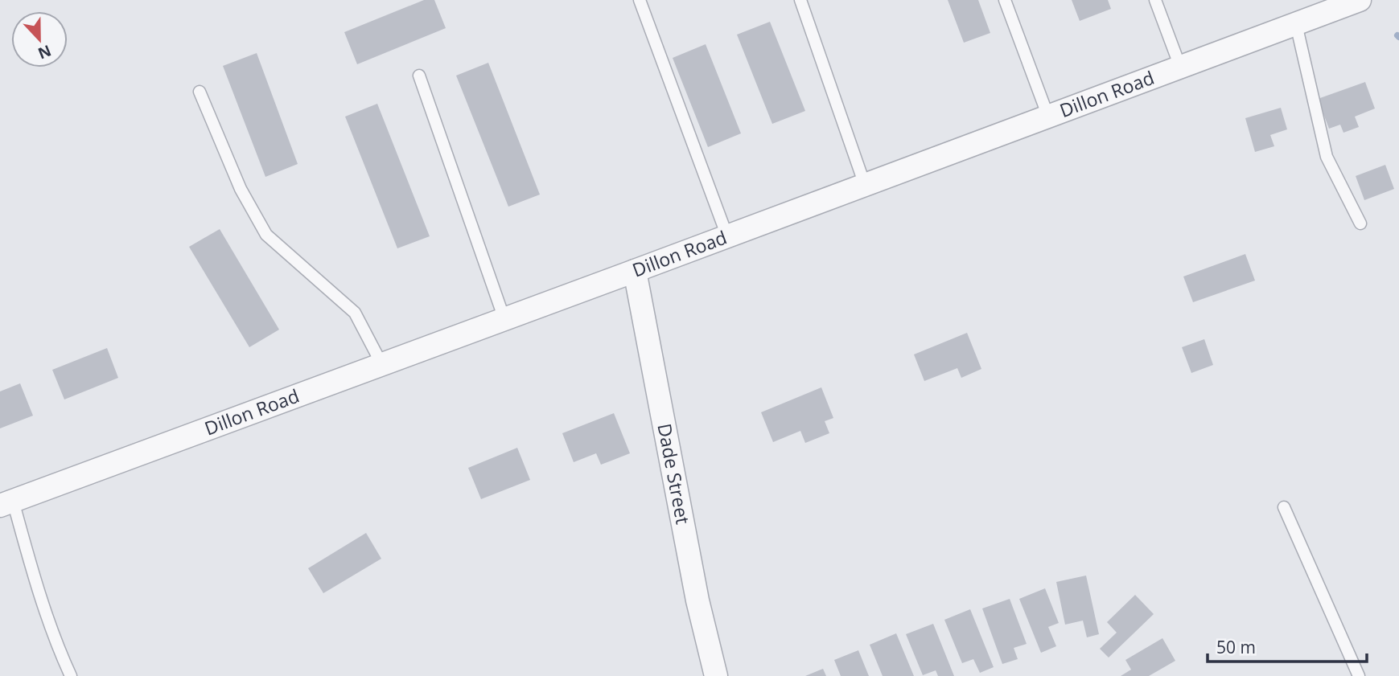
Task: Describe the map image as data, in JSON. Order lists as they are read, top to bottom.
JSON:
{
  "streets": {
    "street": ["Dillon Road", "Dade Street"]
  },
  "crossings": [
    ["Dillon Road", "Dade Street"]
  ],
  "scale_bar": "50 m",
  "north": "bottom"
}
